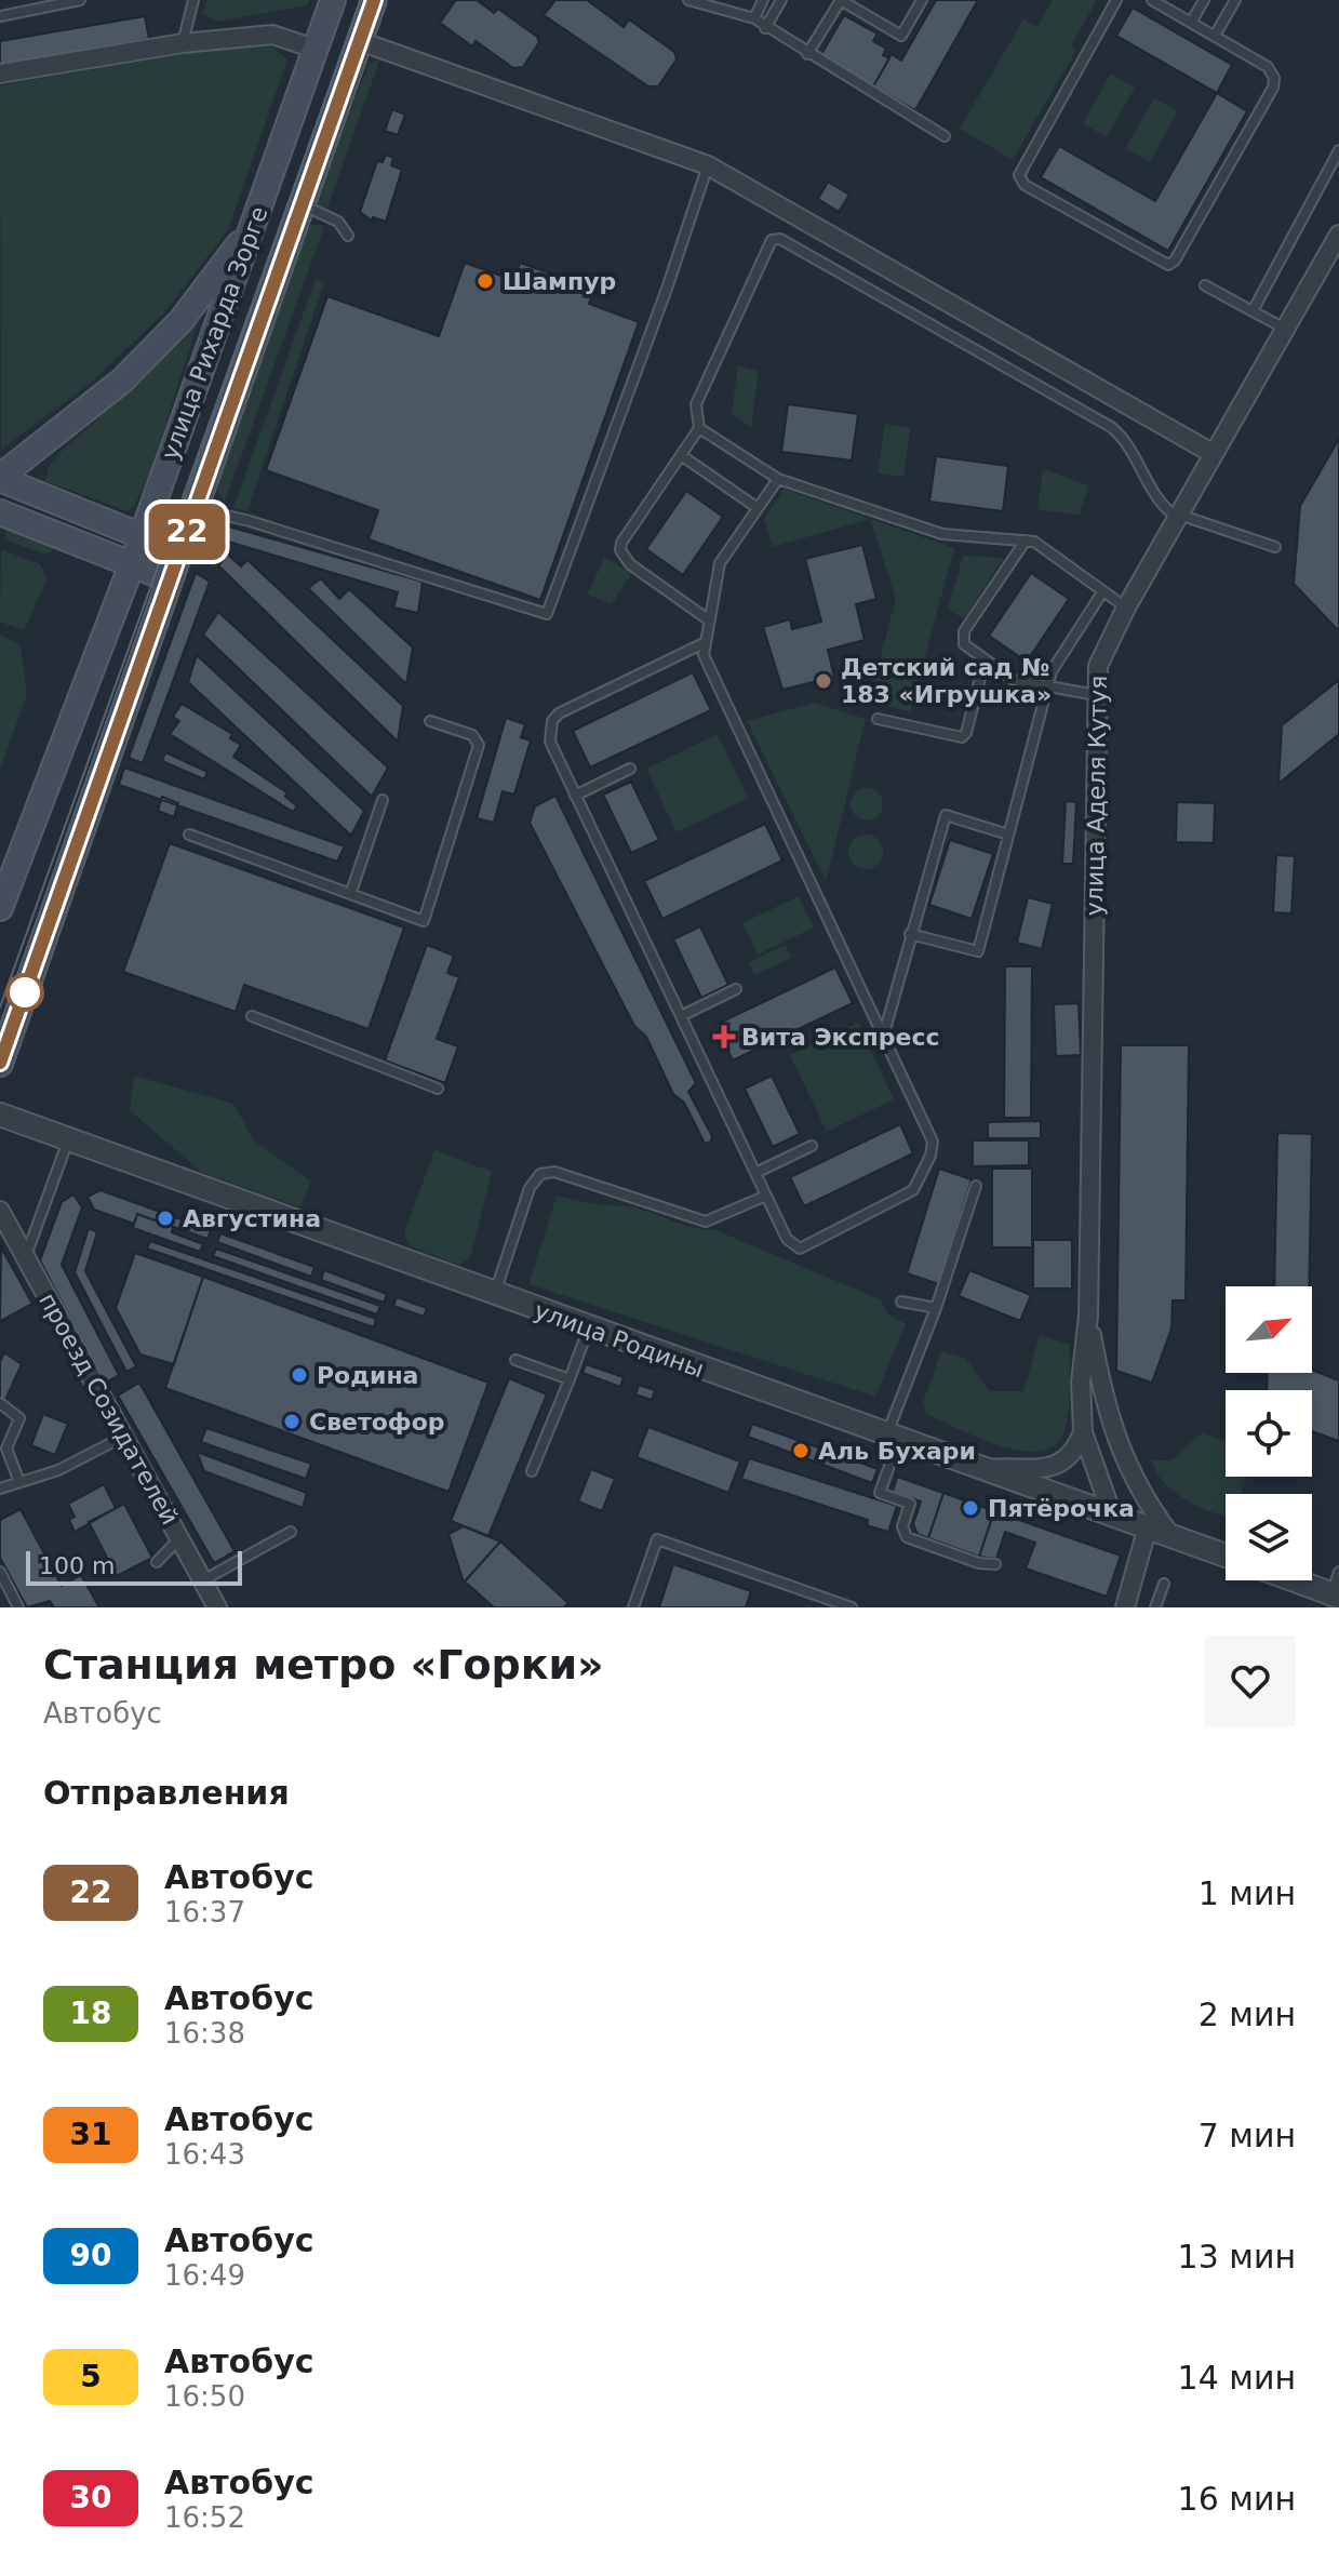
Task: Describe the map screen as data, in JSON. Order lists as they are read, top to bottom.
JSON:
{
  "streets": {
    "main road": ["улица Рихарда Зорге"],
    "street": ["улица Аделя Кутуя", "улица Родины", "проезд Созидателей"]
  },
  "places": {
    "other": [
      "Шампур",
      "Детский сад № 183 «Игрушка»",
      "Августина",
      "Родина",
      "Светофор",
      "Аль Бухари",
      "Пятёрочка"
    ],
    "health": ["Вита Экспресс"]
  },
  "lines": ["bus line 22"],
  "scale_bar": "100 m",
  "north": "top right",
  "page": {
    "on_map": "22",
    "scale": "100 m",
    "heading": [
      ["Станция метро «Горки»", "Автобус"],
      "Отправления"
    ],
    "list": [
      {
        "mark": "22",
        "name": "Автобус",
        "note": "16:37",
        "value": "1 мин"
      },
      {
        "mark": "18",
        "name": "Автобус",
        "note": "16:38",
        "value": "2 мин"
      },
      {
        "mark": "31",
        "name": "Автобус",
        "note": "16:43",
        "value": "7 мин"
      },
      {
        "mark": "90",
        "name": "Автобус",
        "note": "16:49",
        "value": "13 мин"
      },
      {
        "mark": "5",
        "name": "Автобус",
        "note": "16:50",
        "value": "14 мин"
      },
      {
        "mark": "30",
        "name": "Автобус",
        "note": "16:52",
        "value": "16 мин"
      }
    ]
  }
}
